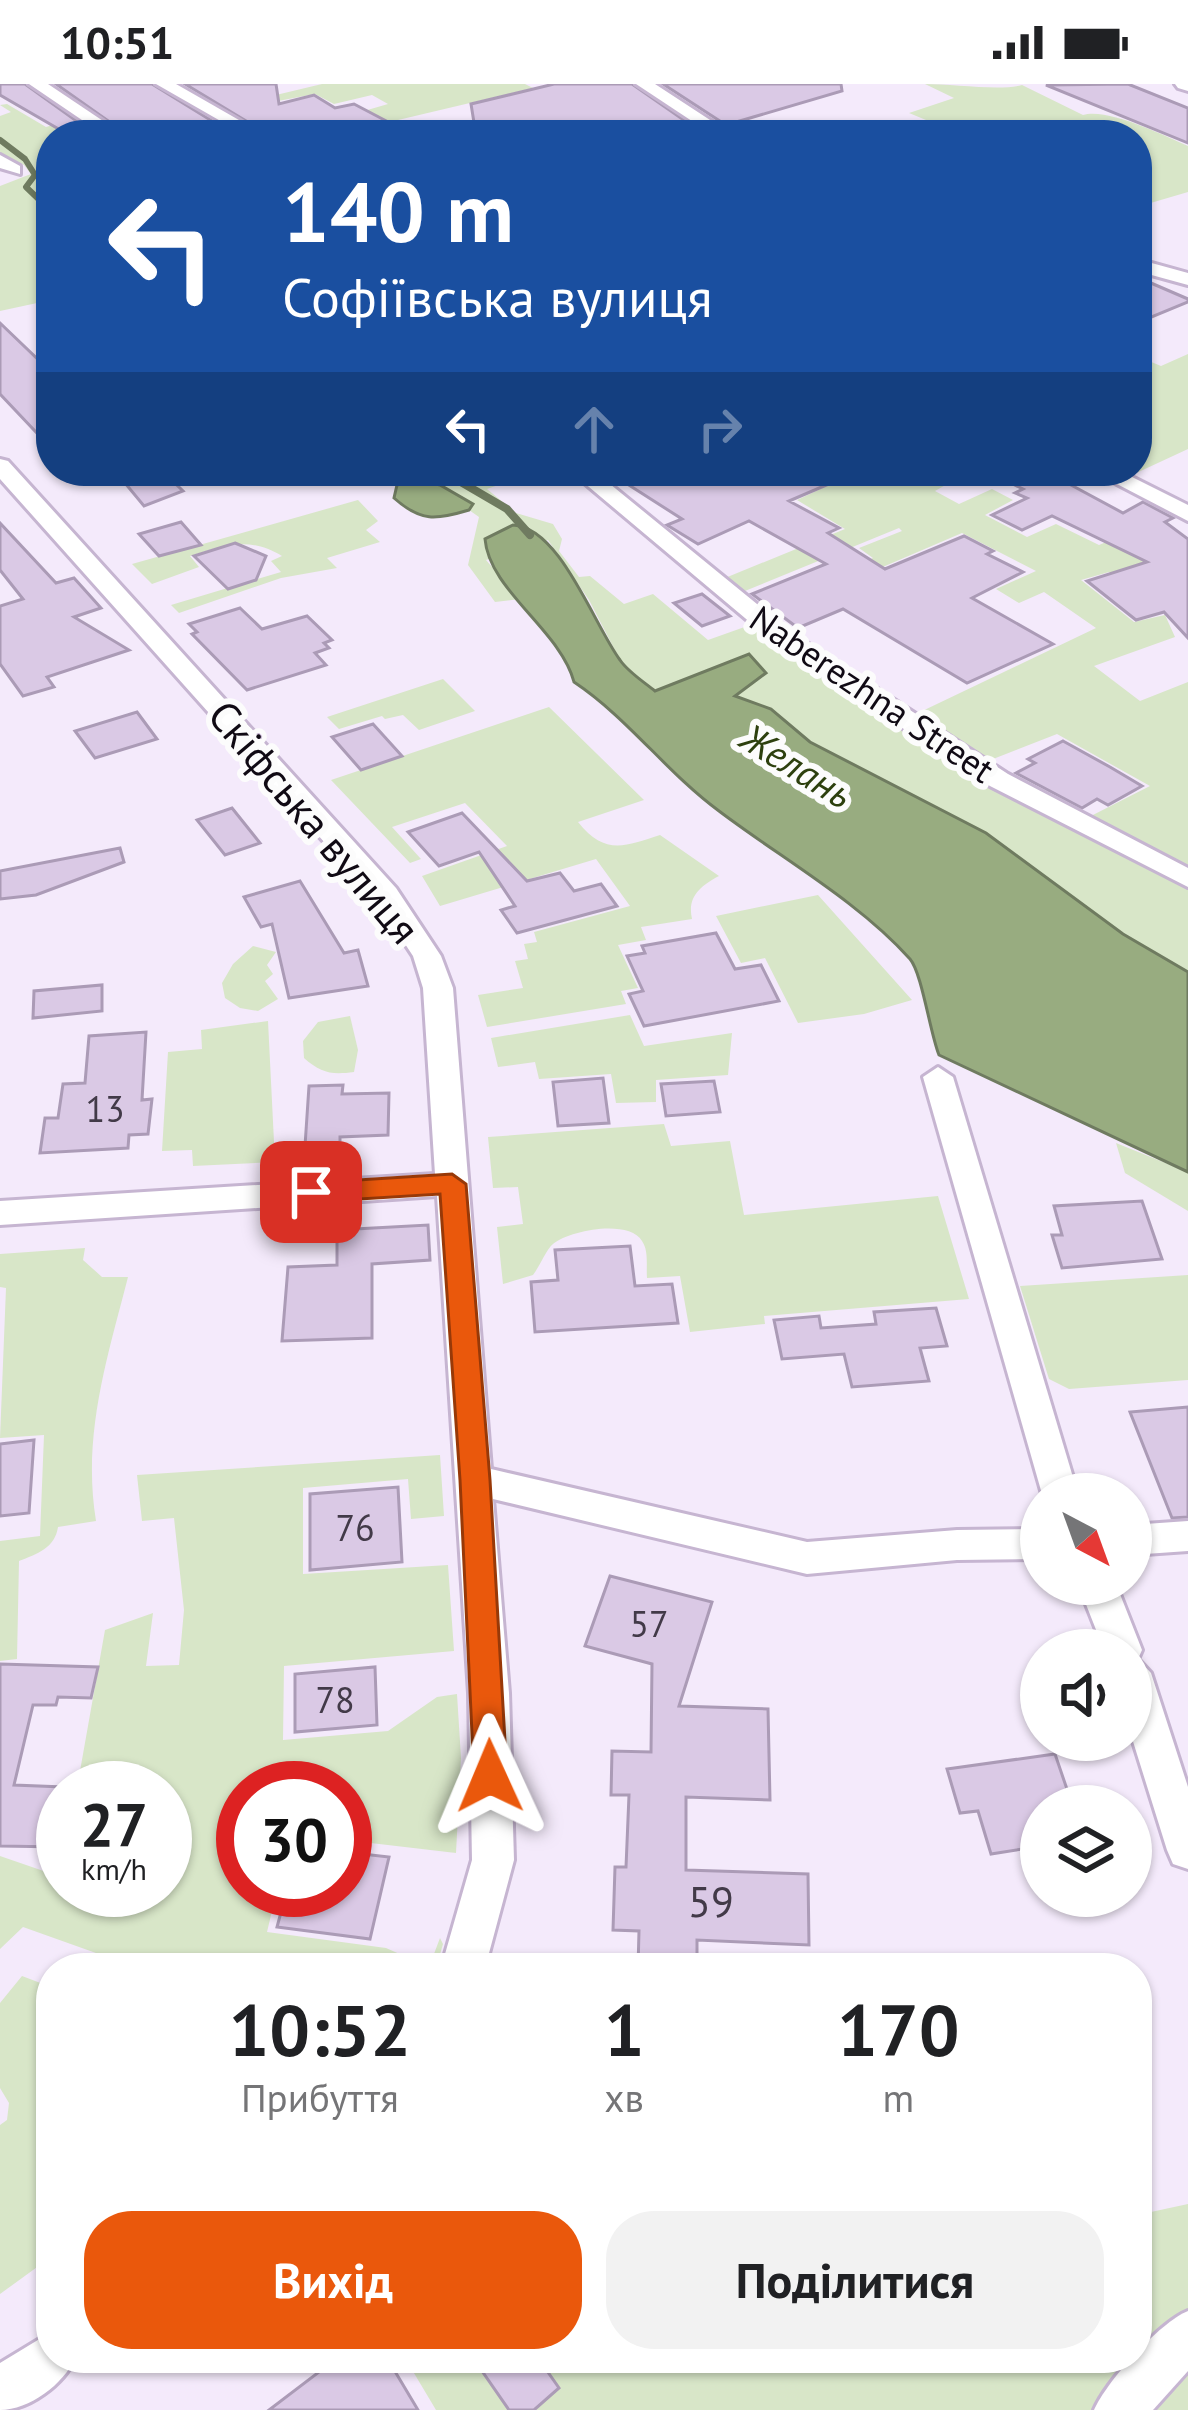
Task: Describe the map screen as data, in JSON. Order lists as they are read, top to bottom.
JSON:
{
  "streets": {
    "street": ["Naberezhna Street", "Скіфська вулиця"]
  },
  "water": ["Желань"],
  "house_numbers": [
    "13",
    "76",
    "57",
    "78",
    "59"
  ],
  "north": "bottom right",
  "page": {
    "status": "10:51",
    "turn": ["140 m", "Софіївська вулиця"],
    "speed": "27 km/h",
    "limit": "30",
    "eta": [
      "10:52",
      "Прибуття",
      "1",
      "хв",
      "170",
      "m"
    ],
    "buttons": ["Вихід", "Поділитися"]
  }
}
